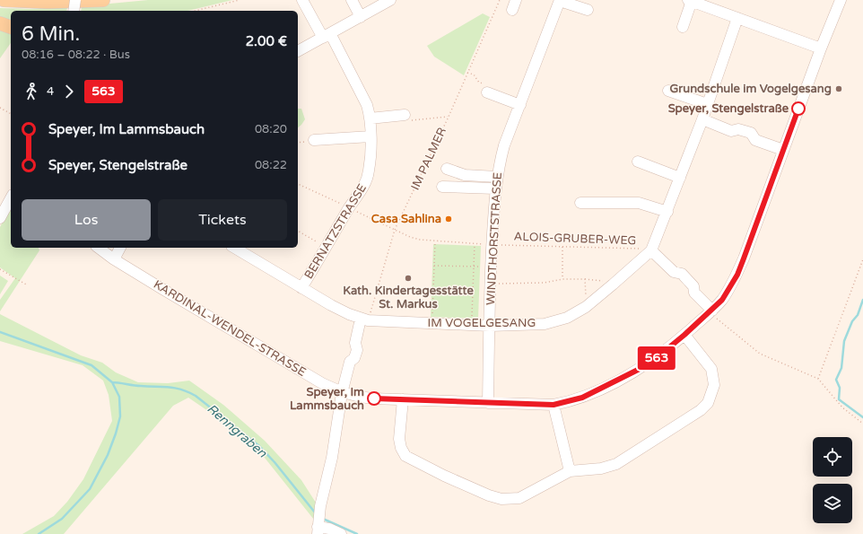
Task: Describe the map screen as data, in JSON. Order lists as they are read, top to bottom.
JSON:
{
  "streets": {
    "street": [
      "BERNATZSTRASSE",
      "WINDTHORSTSTRASSE",
      "IM VOGELGESANG",
      "KARDINAL-WENDEL-STRASSE"
    ],
    "path": ["IM PALMER", "ALOIS-GRUBER-WEG"]
  },
  "crossings": [
    ["IM PALMER", "ALOIS-GRUBER-WEG"],
    ["IM PALMER", "IM VOGELGESANG"],
    ["BERNATZSTRASSE", "ALOIS-GRUBER-WEG"],
    ["BERNATZSTRASSE", "IM VOGELGESANG"],
    ["WINDTHORSTSTRASSE", "ALOIS-GRUBER-WEG"],
    ["WINDTHORSTSTRASSE", "IM VOGELGESANG"],
    ["WINDTHORSTSTRASSE", "KARDINAL-WENDEL-STRASSE"],
    ["ALOIS-GRUBER-WEG", "IM VOGELGESANG"]
  ],
  "water": ["Renngraben"],
  "places": [
    "Grundschule im Vogelgesang",
    "Speyer, Stengelstraße",
    "Casa Sahlina",
    "Kath. Kindertagesstätte St. Markus",
    "Speyer, Im Lammsbauch"
  ],
  "lines": ["bus line 563"],
  "page": {
    "on_map": "563",
    "heading": ["6 Min.", "08:16 – 08:22 · Bus", "2.00 €"],
    "legs": ["4", "563"],
    "list": [
      {
        "name": "Speyer, Im Lammsbauch",
        "value": "08:20"
      },
      {
        "name": "Speyer, Stengelstraße",
        "value": "08:22"
      }
    ],
    "buttons": ["Los", "Tickets"]
  }
}
